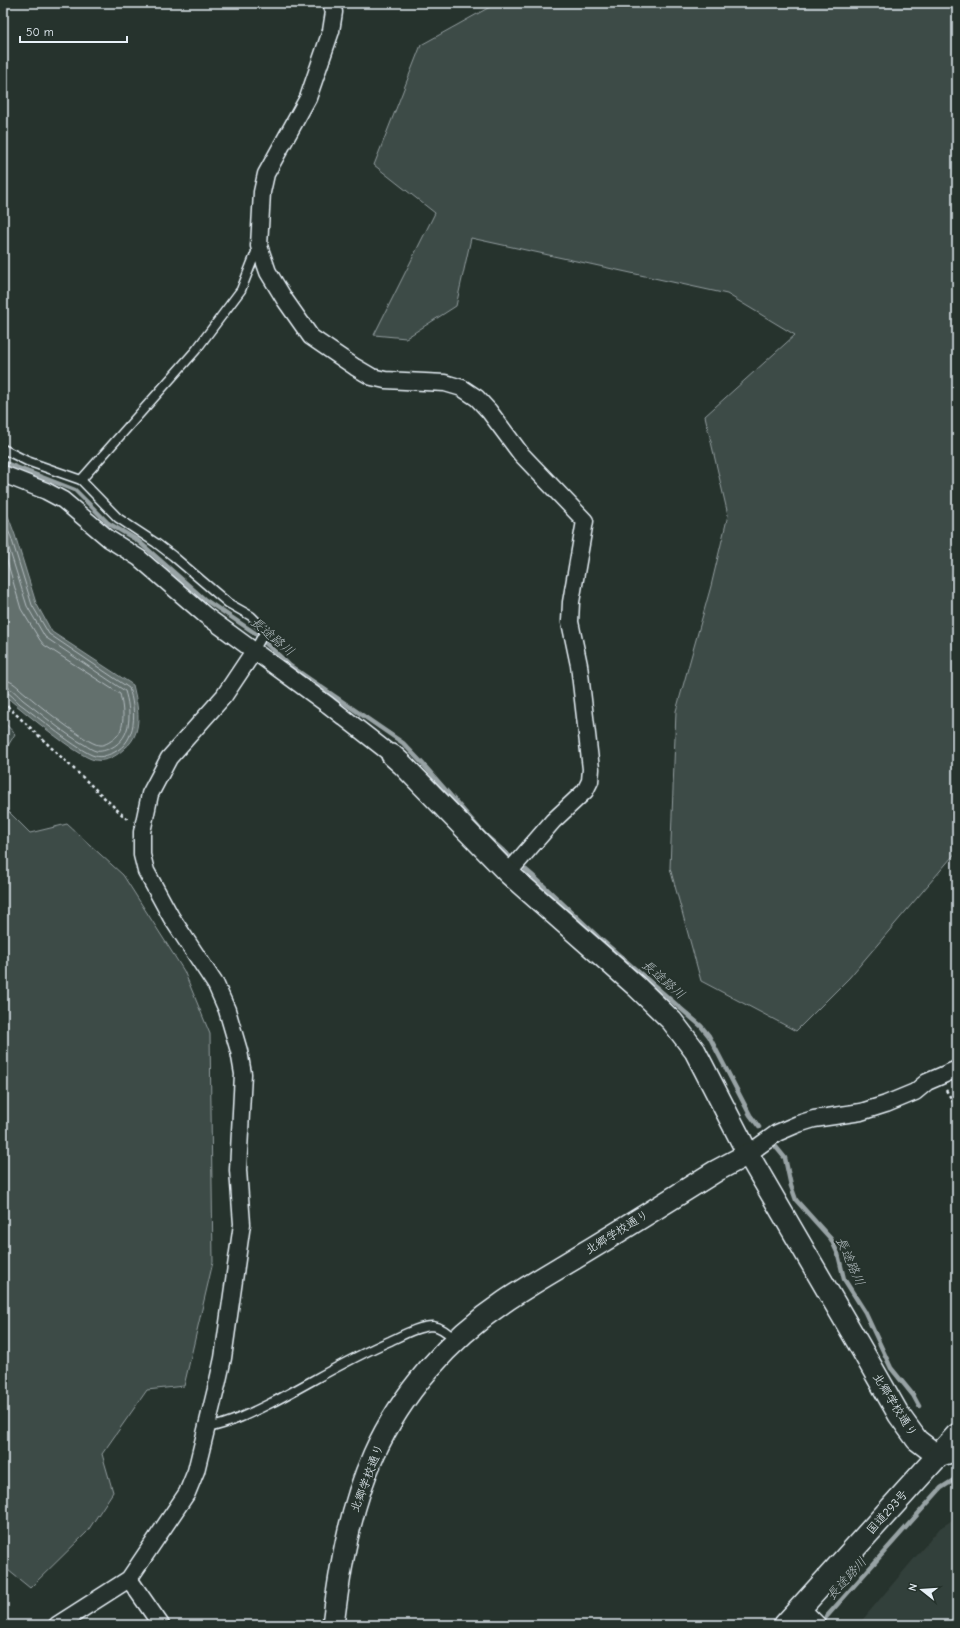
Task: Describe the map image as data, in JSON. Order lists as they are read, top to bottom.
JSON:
{
  "streets": {
    "highway": ["国道293号"],
    "street": ["北郷学校通り"]
  },
  "crossings": [
    ["北郷学校通り", "国道293号"]
  ],
  "water": ["長途路川"],
  "scale_bar": "50 m",
  "north": "left"
}
